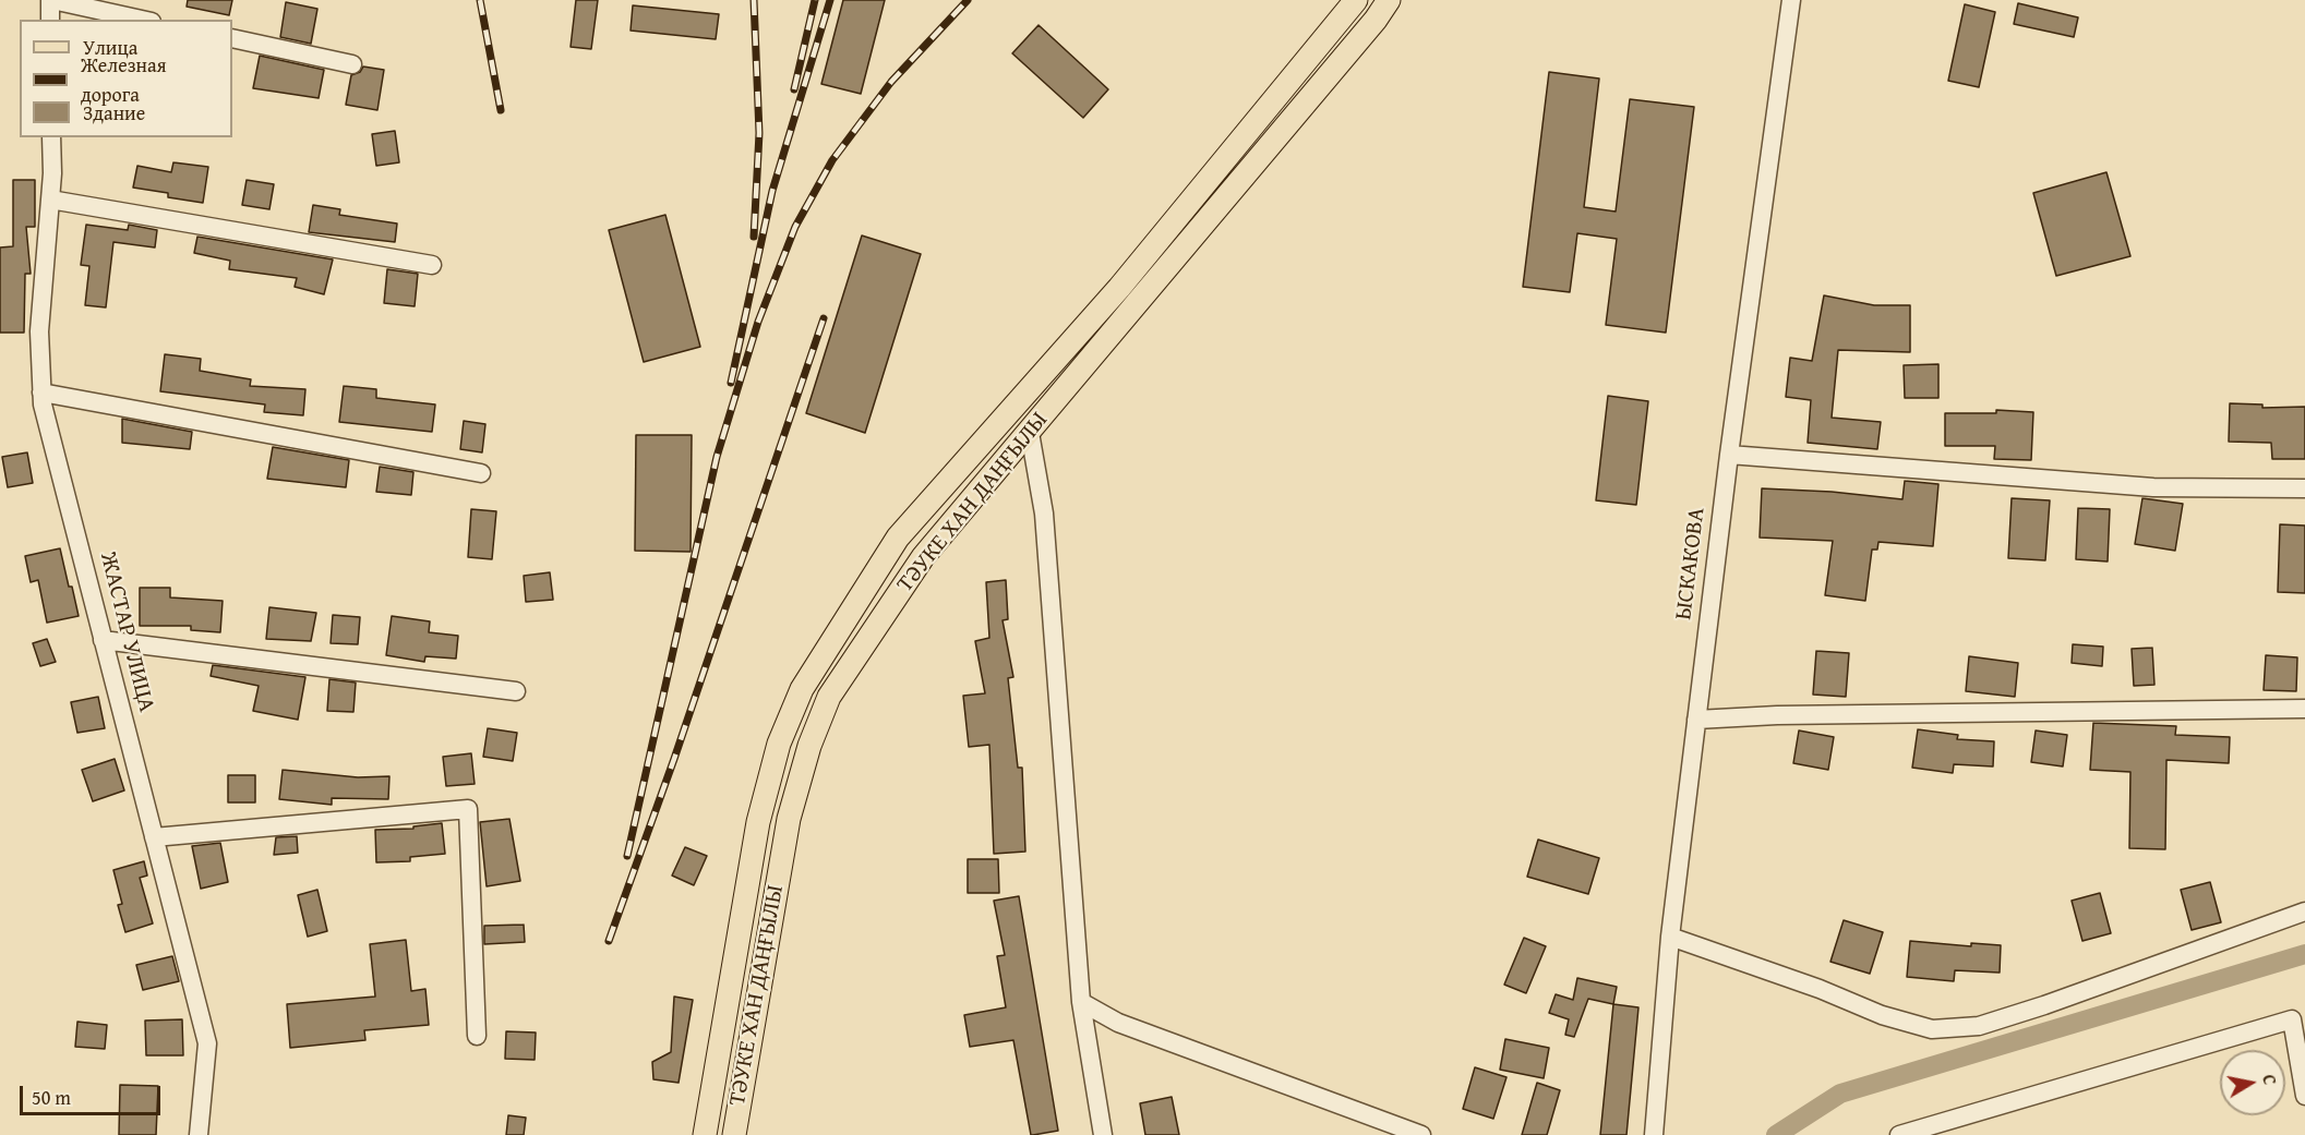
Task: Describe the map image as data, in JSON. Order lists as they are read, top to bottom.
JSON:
{
  "streets": {
    "main road": ["ТӘУКЕ ХАН ДАҢҒЫЛЫ"],
    "street": ["ЫСКАКОВА", "ЖАСТАР УЛИЦА"]
  },
  "legend": ["Улица", "Железная дорога", "Здание"],
  "scale_bar": "50 m",
  "north": "right"
}
